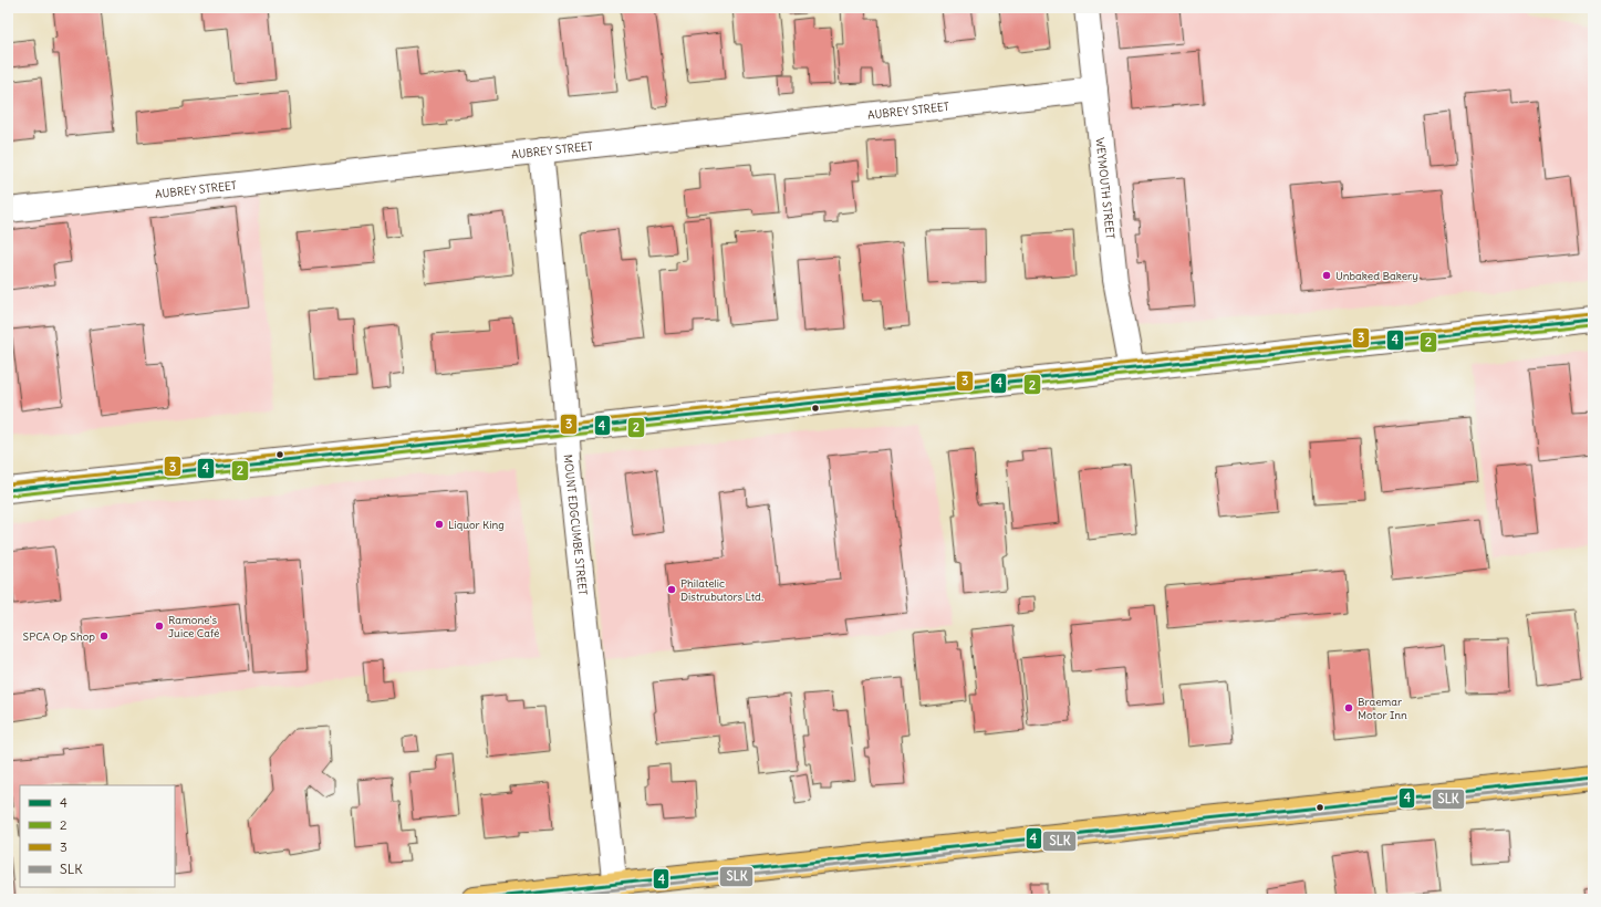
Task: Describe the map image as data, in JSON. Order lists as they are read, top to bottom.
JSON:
{
  "streets": {
    "street": ["AUBREY STREET", "WEYMOUTH STREET", "MOUNT EDGCUMBE STREET"]
  },
  "crossings": [
    ["AUBREY STREET", "WEYMOUTH STREET"],
    ["AUBREY STREET", "MOUNT EDGCUMBE STREET"]
  ],
  "places": [
    "Unbaked Bakery",
    "Liquor King",
    "Philatelic Distrubutors Ltd.",
    "Ramone's Juice Café",
    "SPCA Op Shop",
    "Braemar Motor Inn"
  ],
  "lines": [
    "transit line 3",
    "transit line 4",
    "transit line 2",
    "transit line SLK"
  ],
  "legend": [
    "4",
    "2",
    "3",
    "SLK"
  ]
}
